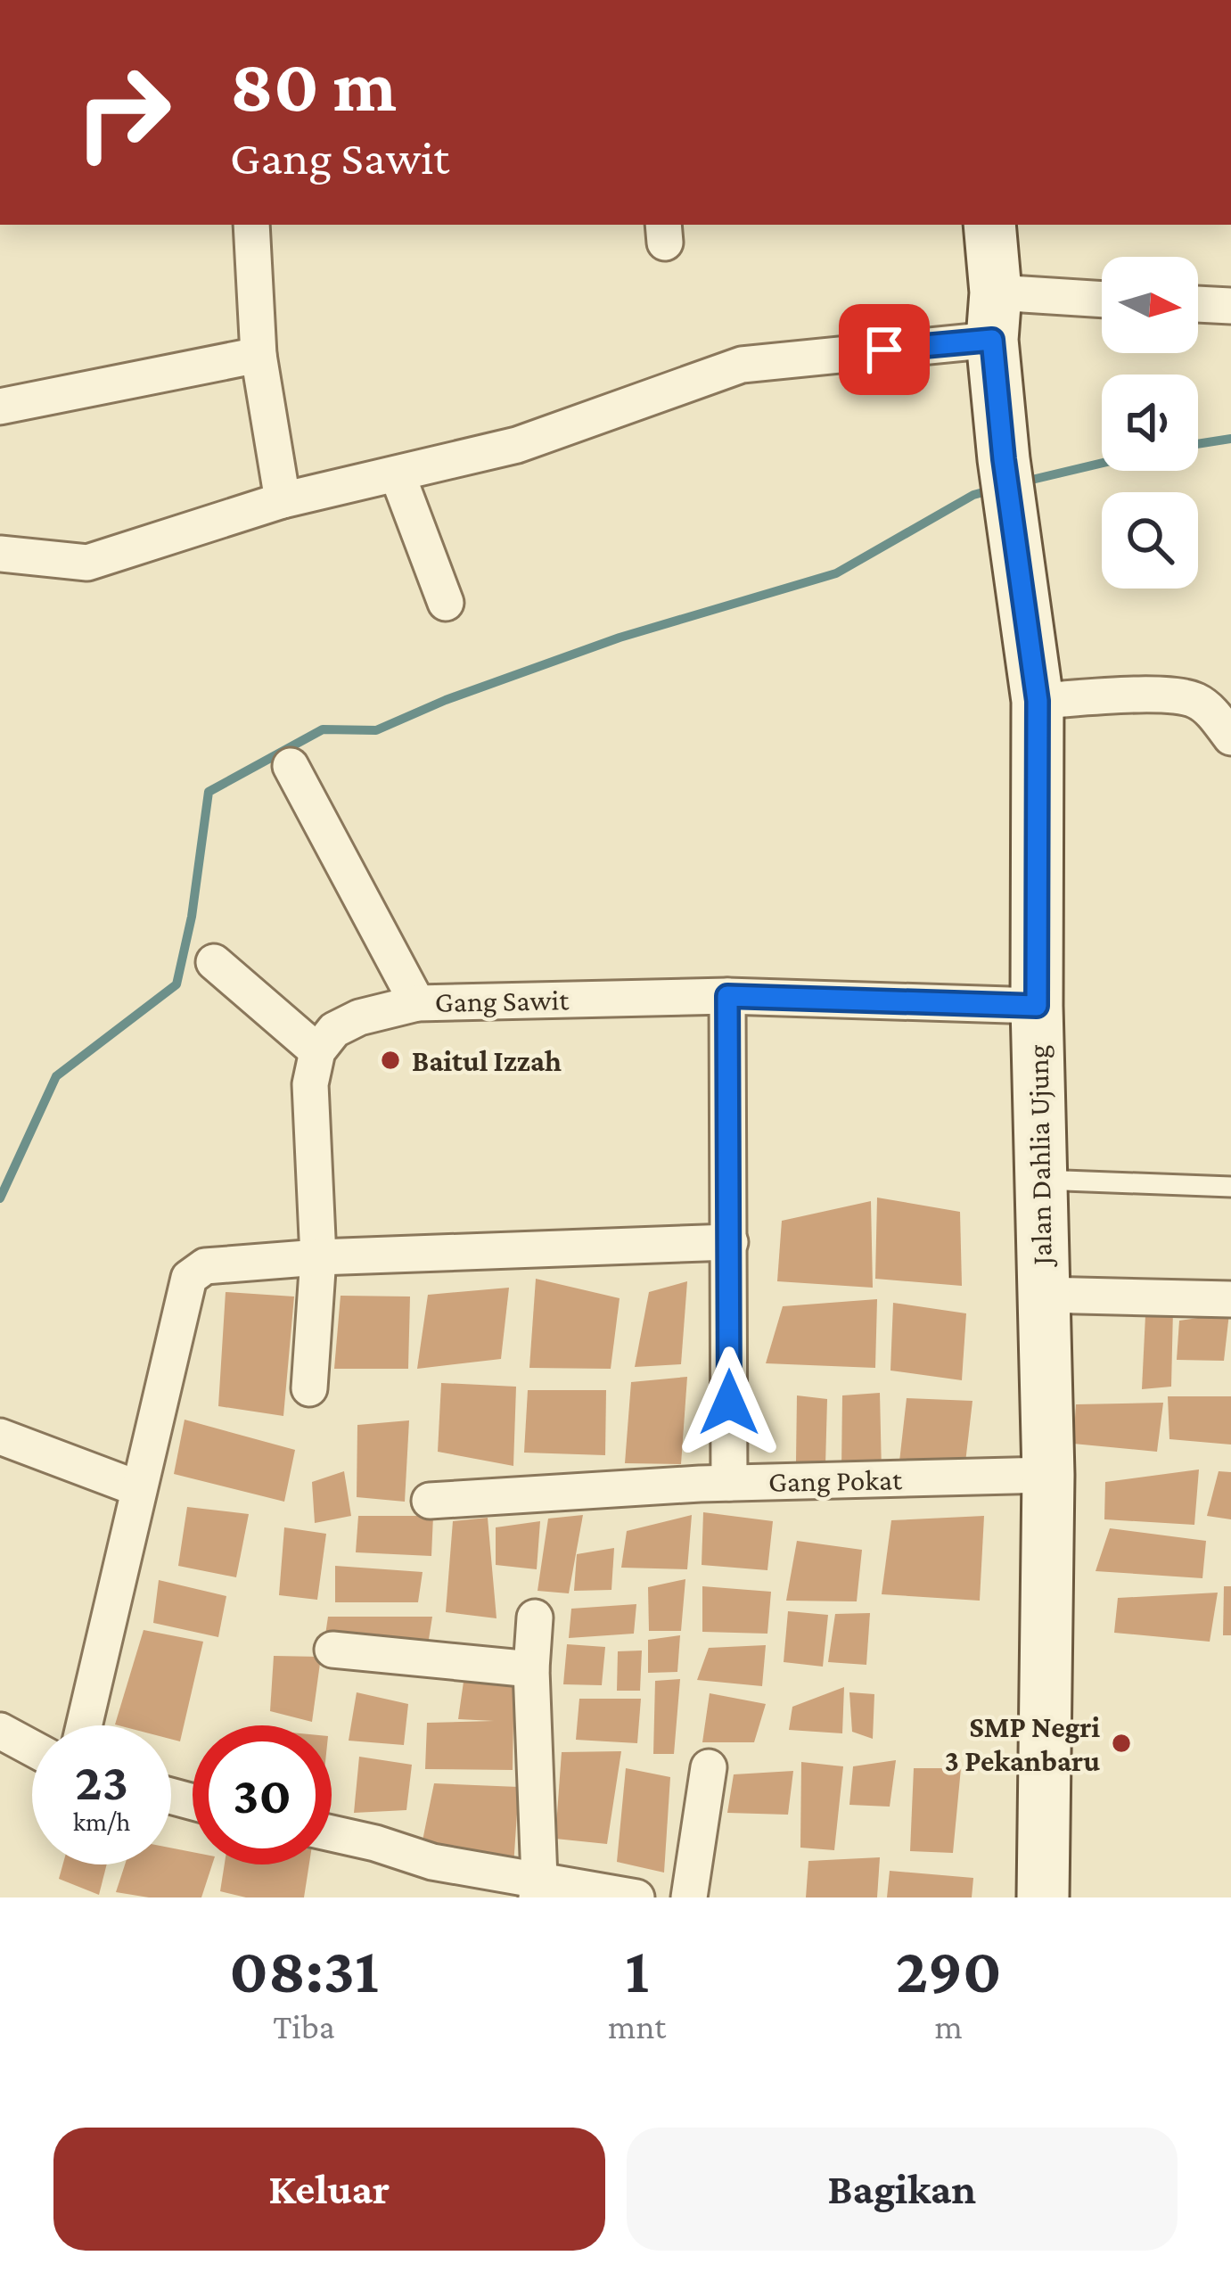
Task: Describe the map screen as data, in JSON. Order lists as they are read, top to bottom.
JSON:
{
  "streets": {
    "main road": ["Jalan Dahlia Ujung"],
    "street": ["Gang Sawit", "Gang Pokat"]
  },
  "crossings": [
    ["Gang Sawit", "Jalan Dahlia Ujung"],
    ["Jalan Dahlia Ujung", "Gang Pokat"]
  ],
  "places": ["Baitul Izzah", "SMP Negri 3 Pekanbaru"],
  "north": "right",
  "page": {
    "turn": ["80 m", "Gang Sawit"],
    "speed": "23 km/h",
    "limit": "30",
    "eta": [
      "08:31",
      "Tiba",
      "1",
      "mnt",
      "290",
      "m"
    ],
    "buttons": ["Keluar", "Bagikan"]
  }
}
